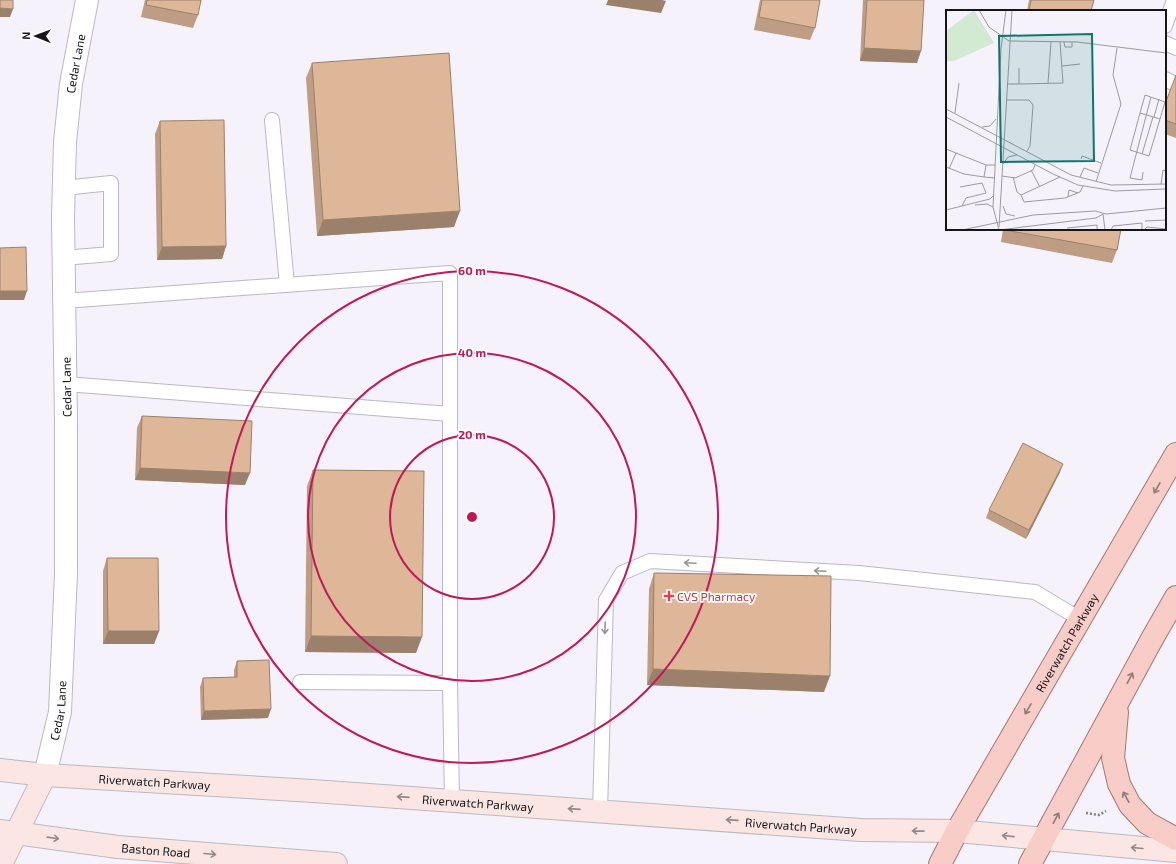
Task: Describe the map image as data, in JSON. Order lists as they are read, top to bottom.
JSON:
{
  "streets": {
    "main road": ["Riverwatch Parkway", "Baston Road"],
    "street": ["Cedar Lane"]
  },
  "crossings": [
    ["Cedar Lane", "Riverwatch Parkway"]
  ],
  "one_way": ["Riverwatch Parkway", "Baston Road"],
  "places": {
    "health": ["CVS Pharmacy"]
  },
  "north": "left",
  "rings": ["60 m", "40 m", "20 m"]
}
